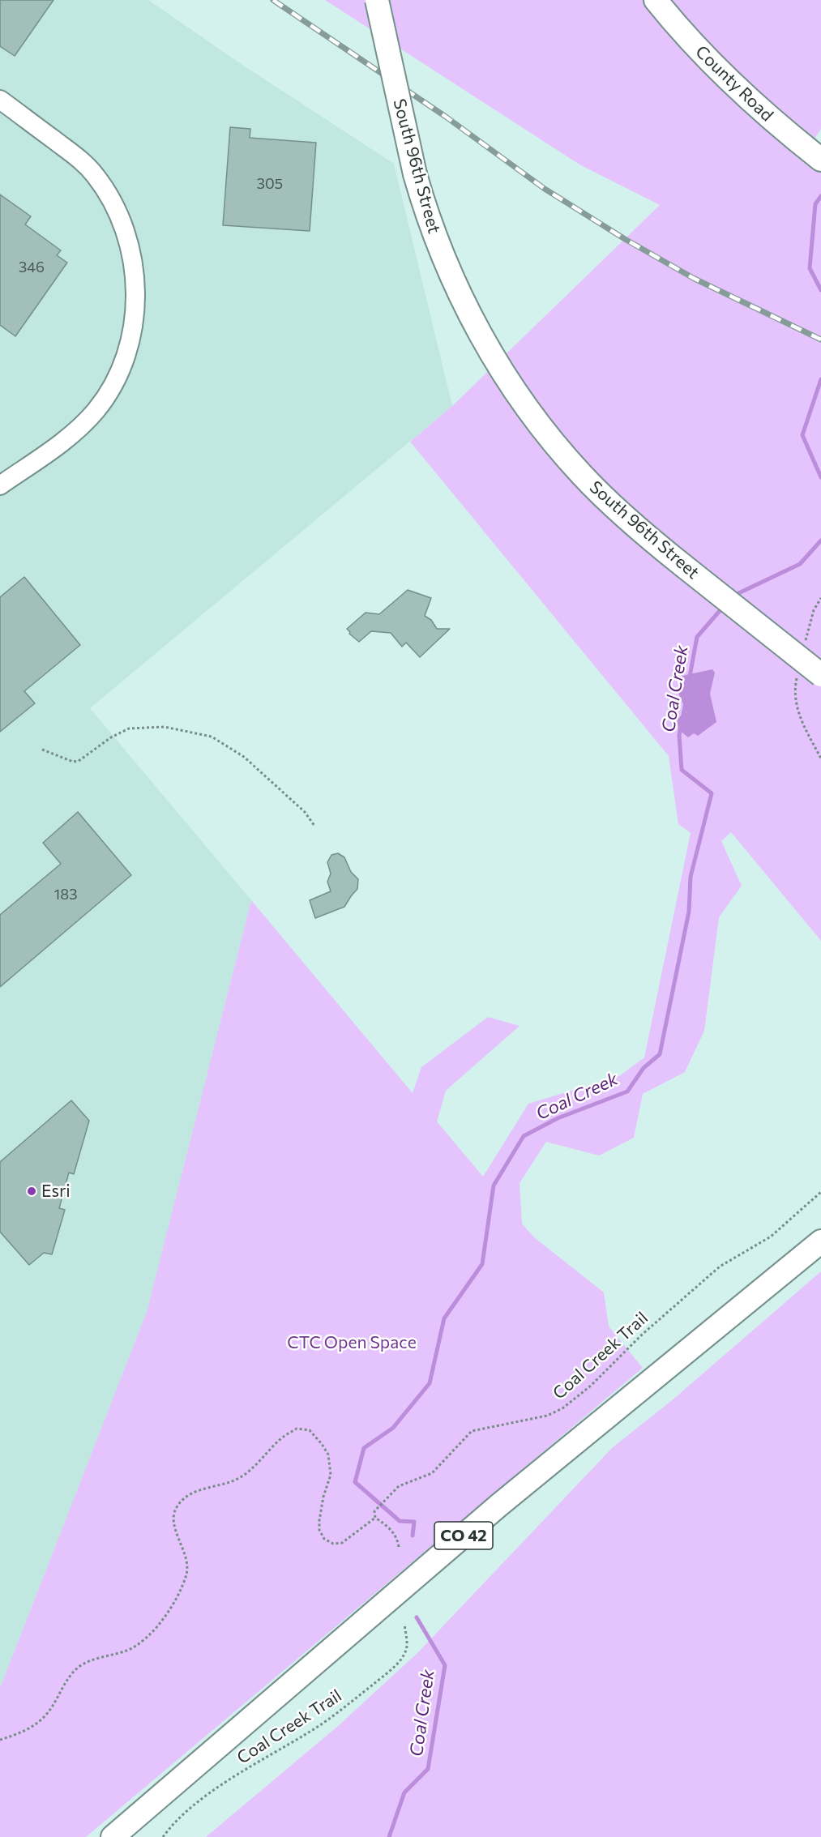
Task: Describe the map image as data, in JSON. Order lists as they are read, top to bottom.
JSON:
{
  "streets": {
    "main road": ["County Road", "South 96th Street", "CO 42"],
    "path": ["Coal Creek Trail"]
  },
  "water": ["Coal Creek"],
  "parks": ["CTC Open Space"],
  "places": ["Esri"],
  "house_numbers": ["305", "346", "183"]
}
